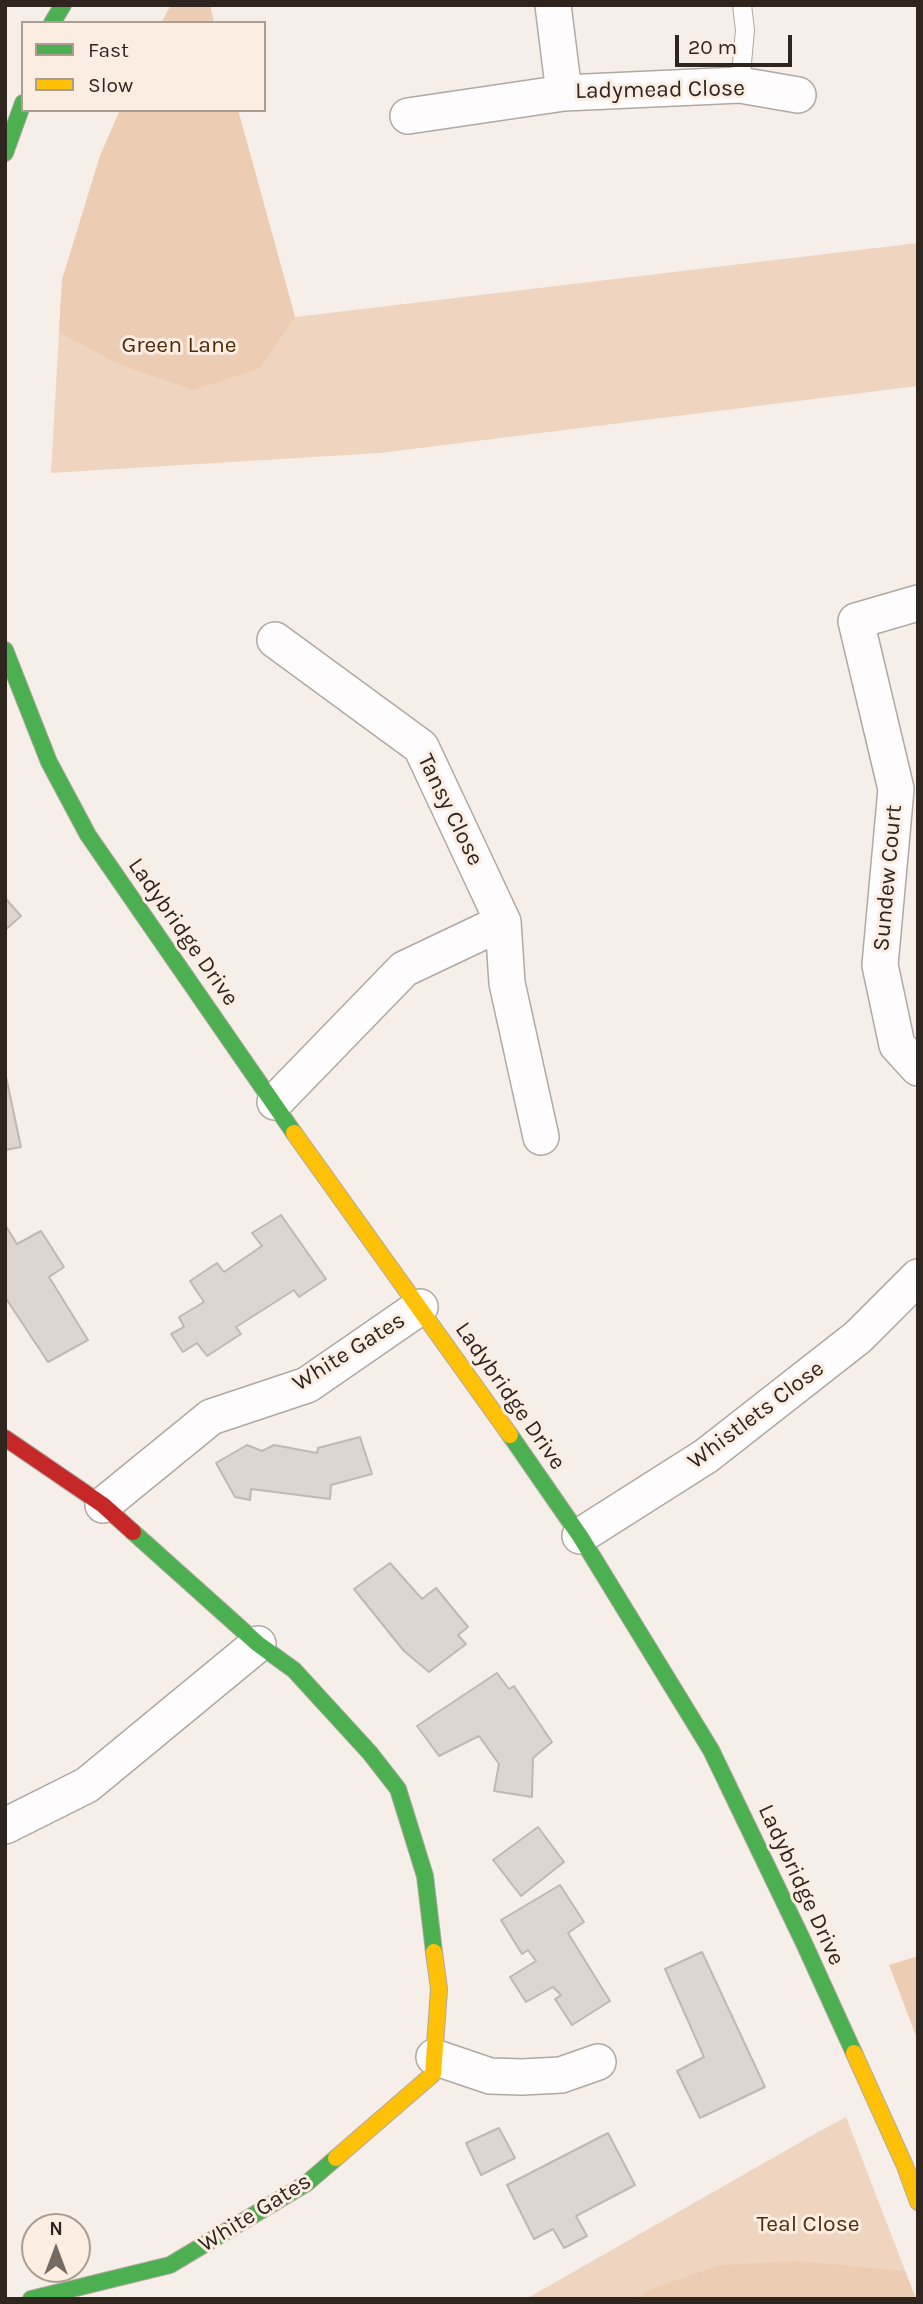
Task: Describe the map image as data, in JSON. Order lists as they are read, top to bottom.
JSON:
{
  "streets": {
    "street": [
      "Ladymead Close",
      "Tansy Close",
      "Sundew Court",
      "Ladybridge Drive",
      "White Gates",
      "Whistlets Close"
    ]
  },
  "crossings": [
    ["Ladybridge Drive", "White Gates"],
    ["Ladybridge Drive", "Whistlets Close"]
  ],
  "parks": ["Green Lane", "Teal Close"],
  "legend": ["Fast", "Slow"],
  "scale_bar": "20 m",
  "north": "top"
}
